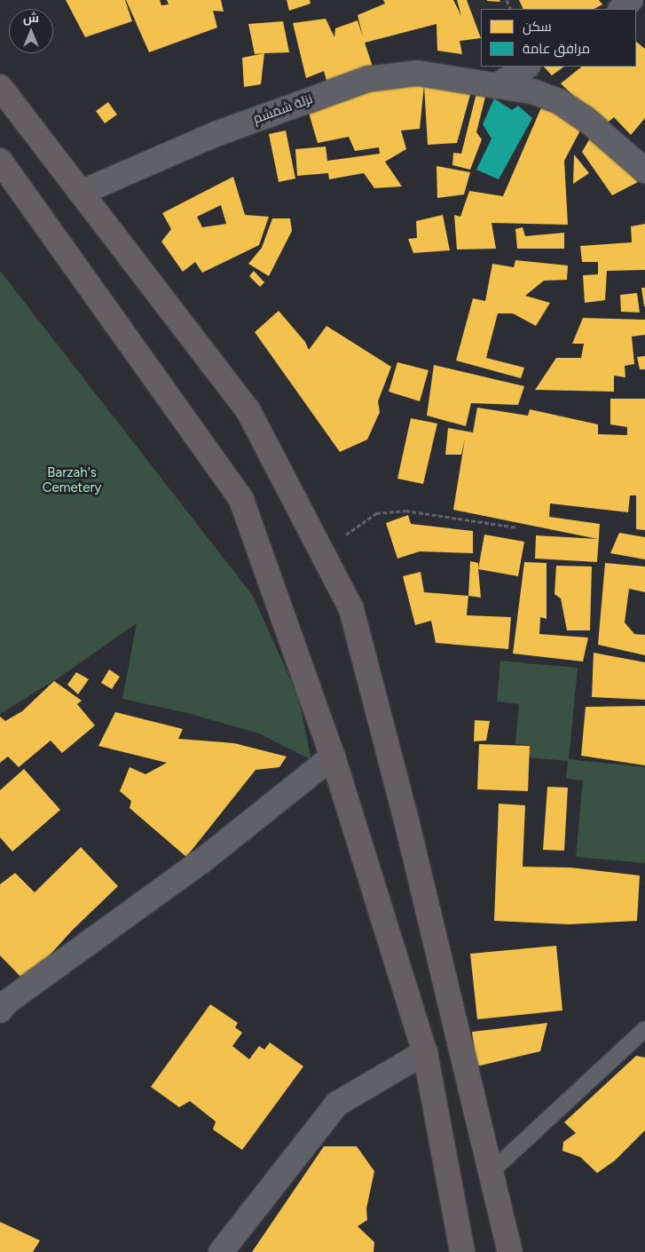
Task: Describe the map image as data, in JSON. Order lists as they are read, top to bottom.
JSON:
{
  "streets": {
    "street": ["نزلة شمشم"]
  },
  "parks": ["Barzah's Cemetery"],
  "legend": ["سكن", "مرافق عامة"],
  "north": "top"
}
